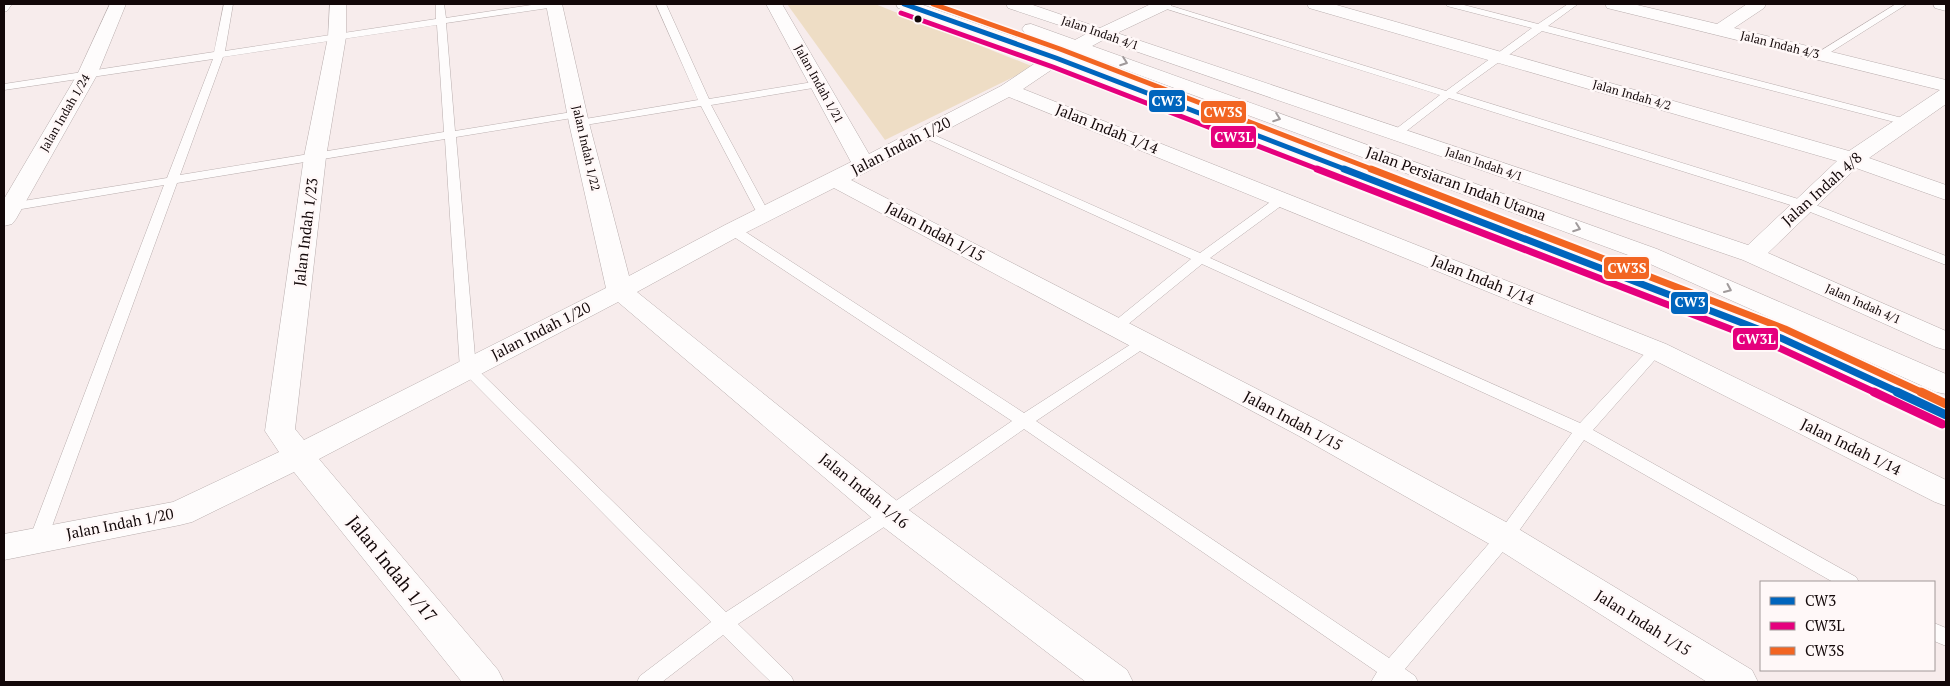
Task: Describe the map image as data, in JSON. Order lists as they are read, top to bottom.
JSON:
{
  "streets": {
    "street": [
      "Jalan Indah 4/1",
      "Jalan Indah 4/3",
      "Jalan Indah 1/21",
      "Jalan Indah 4/2",
      "Jalan Indah 1/24",
      "Jalan Indah 1/14",
      "Jalan Indah 1/20",
      "Jalan Indah 1/22",
      "Jalan Persiaran Indah Utama",
      "Jalan Indah 4/8",
      "Jalan Indah 1/23",
      "Jalan Indah 1/15",
      "Jalan Indah 1/16",
      "Jalan Indah 1/17"
    ]
  },
  "crossings": [
    ["Jalan Indah 4/1", "Jalan Indah 1/20"],
    ["Jalan Indah 4/1", "Jalan Indah 4/8"],
    ["Jalan Indah 1/21", "Jalan Indah 1/20"],
    ["Jalan Indah 4/2", "Jalan Indah 4/8"],
    ["Jalan Indah 1/14", "Jalan Indah 1/20"],
    ["Jalan Indah 1/20", "Jalan Indah 1/22"],
    ["Jalan Indah 1/20", "Jalan Persiaran Indah Utama"],
    ["Jalan Indah 1/20", "Jalan Indah 1/23"],
    ["Jalan Indah 1/20", "Jalan Indah 1/15"],
    ["Jalan Indah 1/20", "Jalan Indah 1/16"],
    ["Jalan Indah 1/20", "Jalan Indah 1/17"],
    ["Jalan Indah 1/22", "Jalan Indah 1/16"],
    ["Jalan Indah 1/23", "Jalan Indah 1/17"]
  ],
  "lines": ["transit line CW3", "transit line CW3S", "transit line CW3L"],
  "legend": ["CW3", "CW3L", "CW3S"]
}
